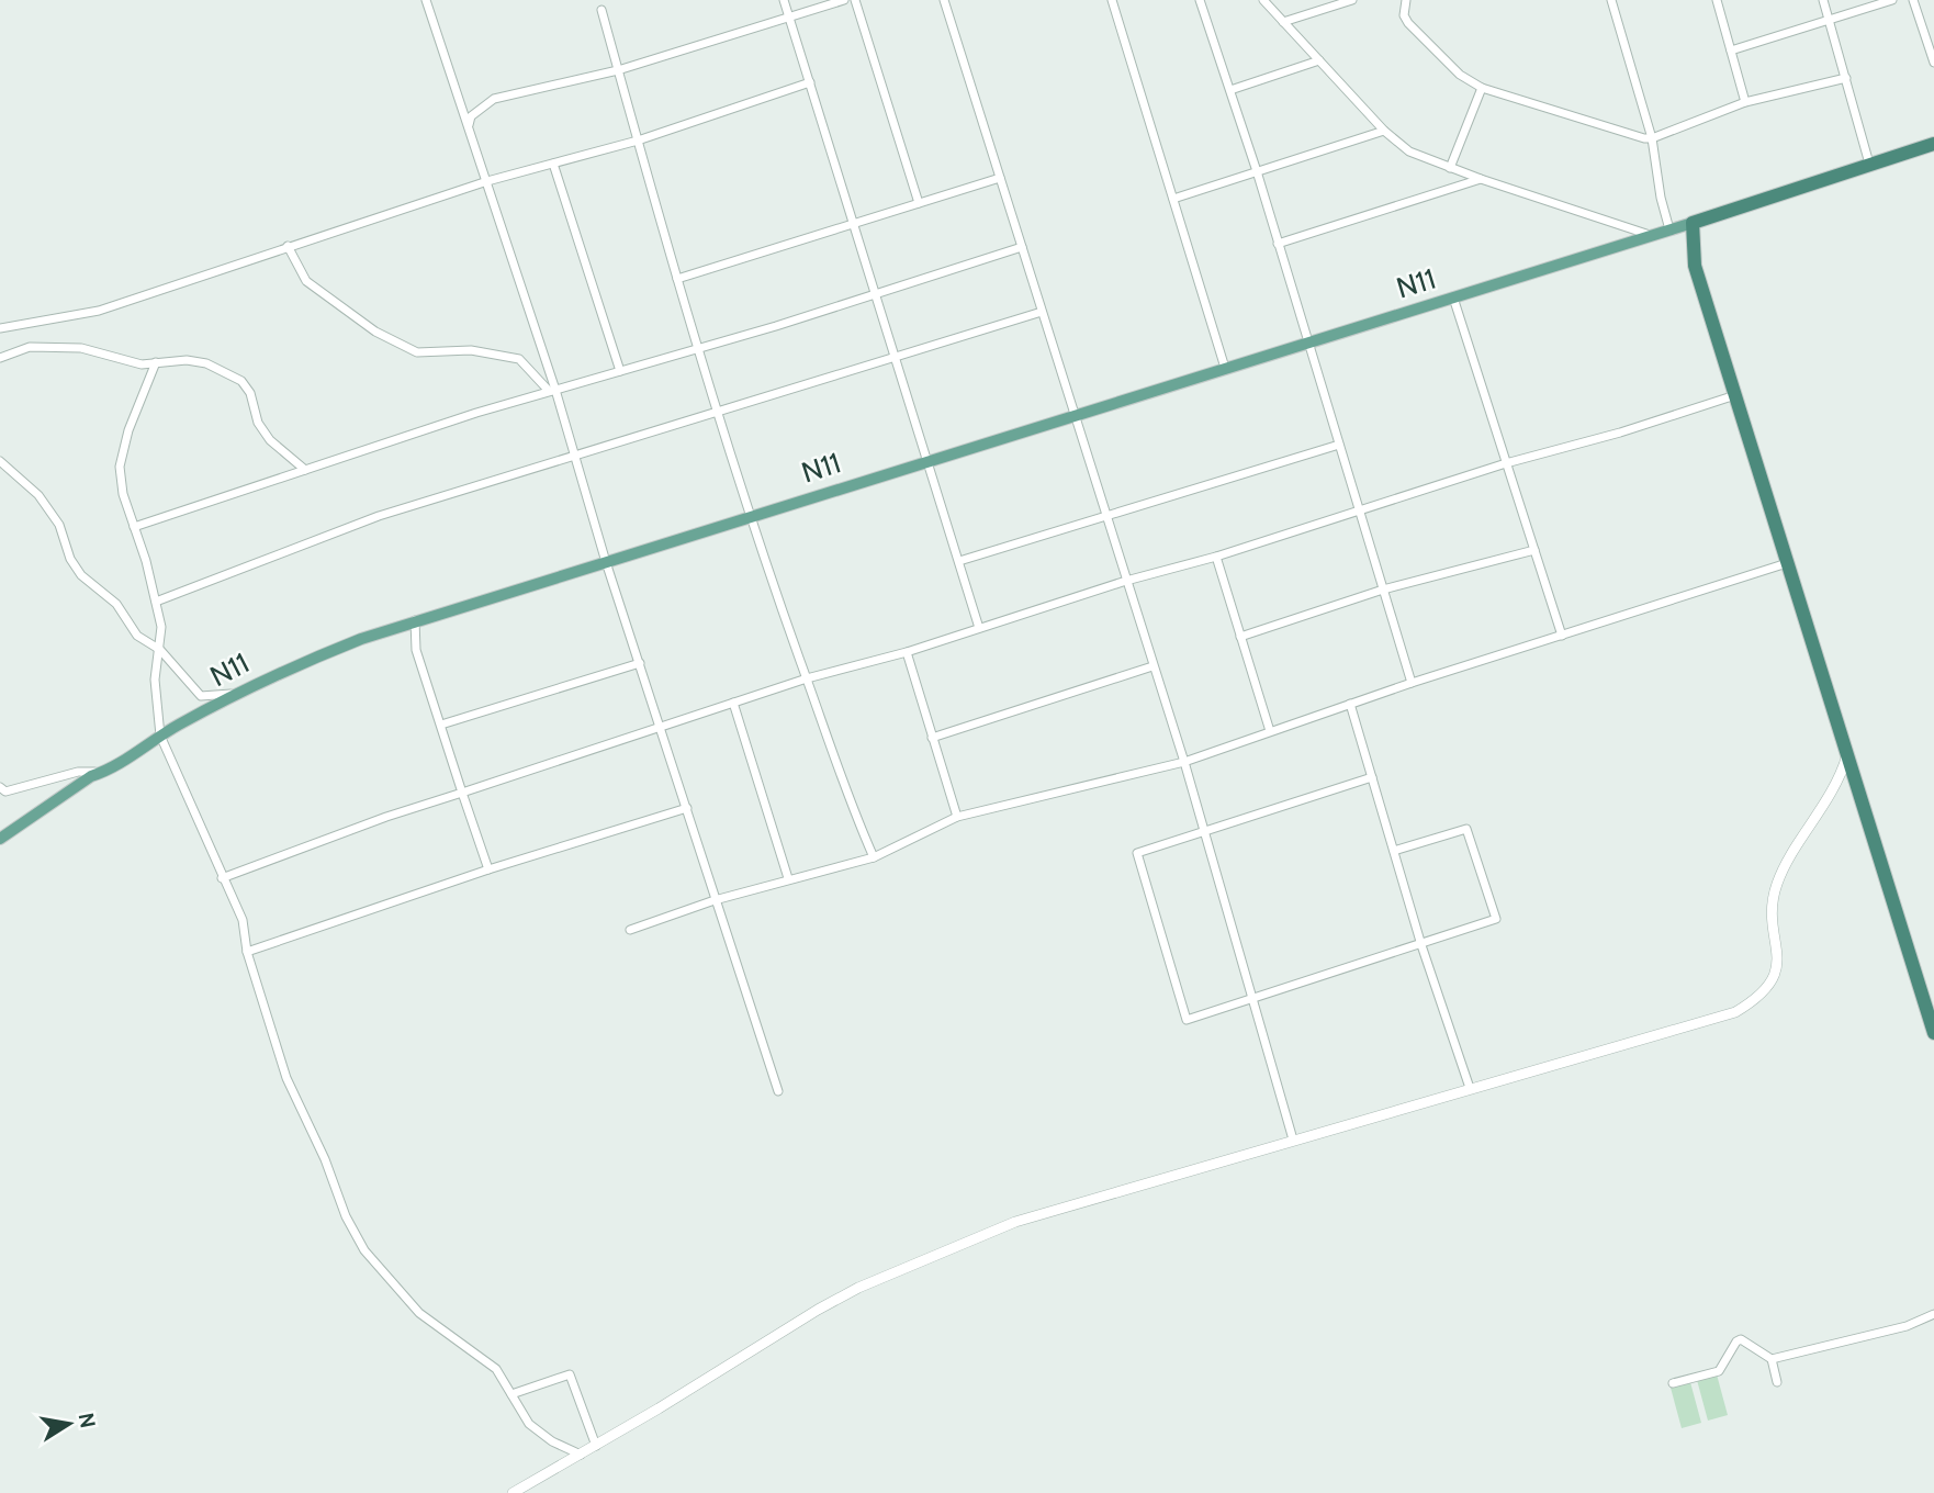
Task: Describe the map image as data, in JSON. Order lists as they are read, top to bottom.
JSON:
{
  "streets": {
    "main road": ["N11"]
  },
  "north": "right"
}
